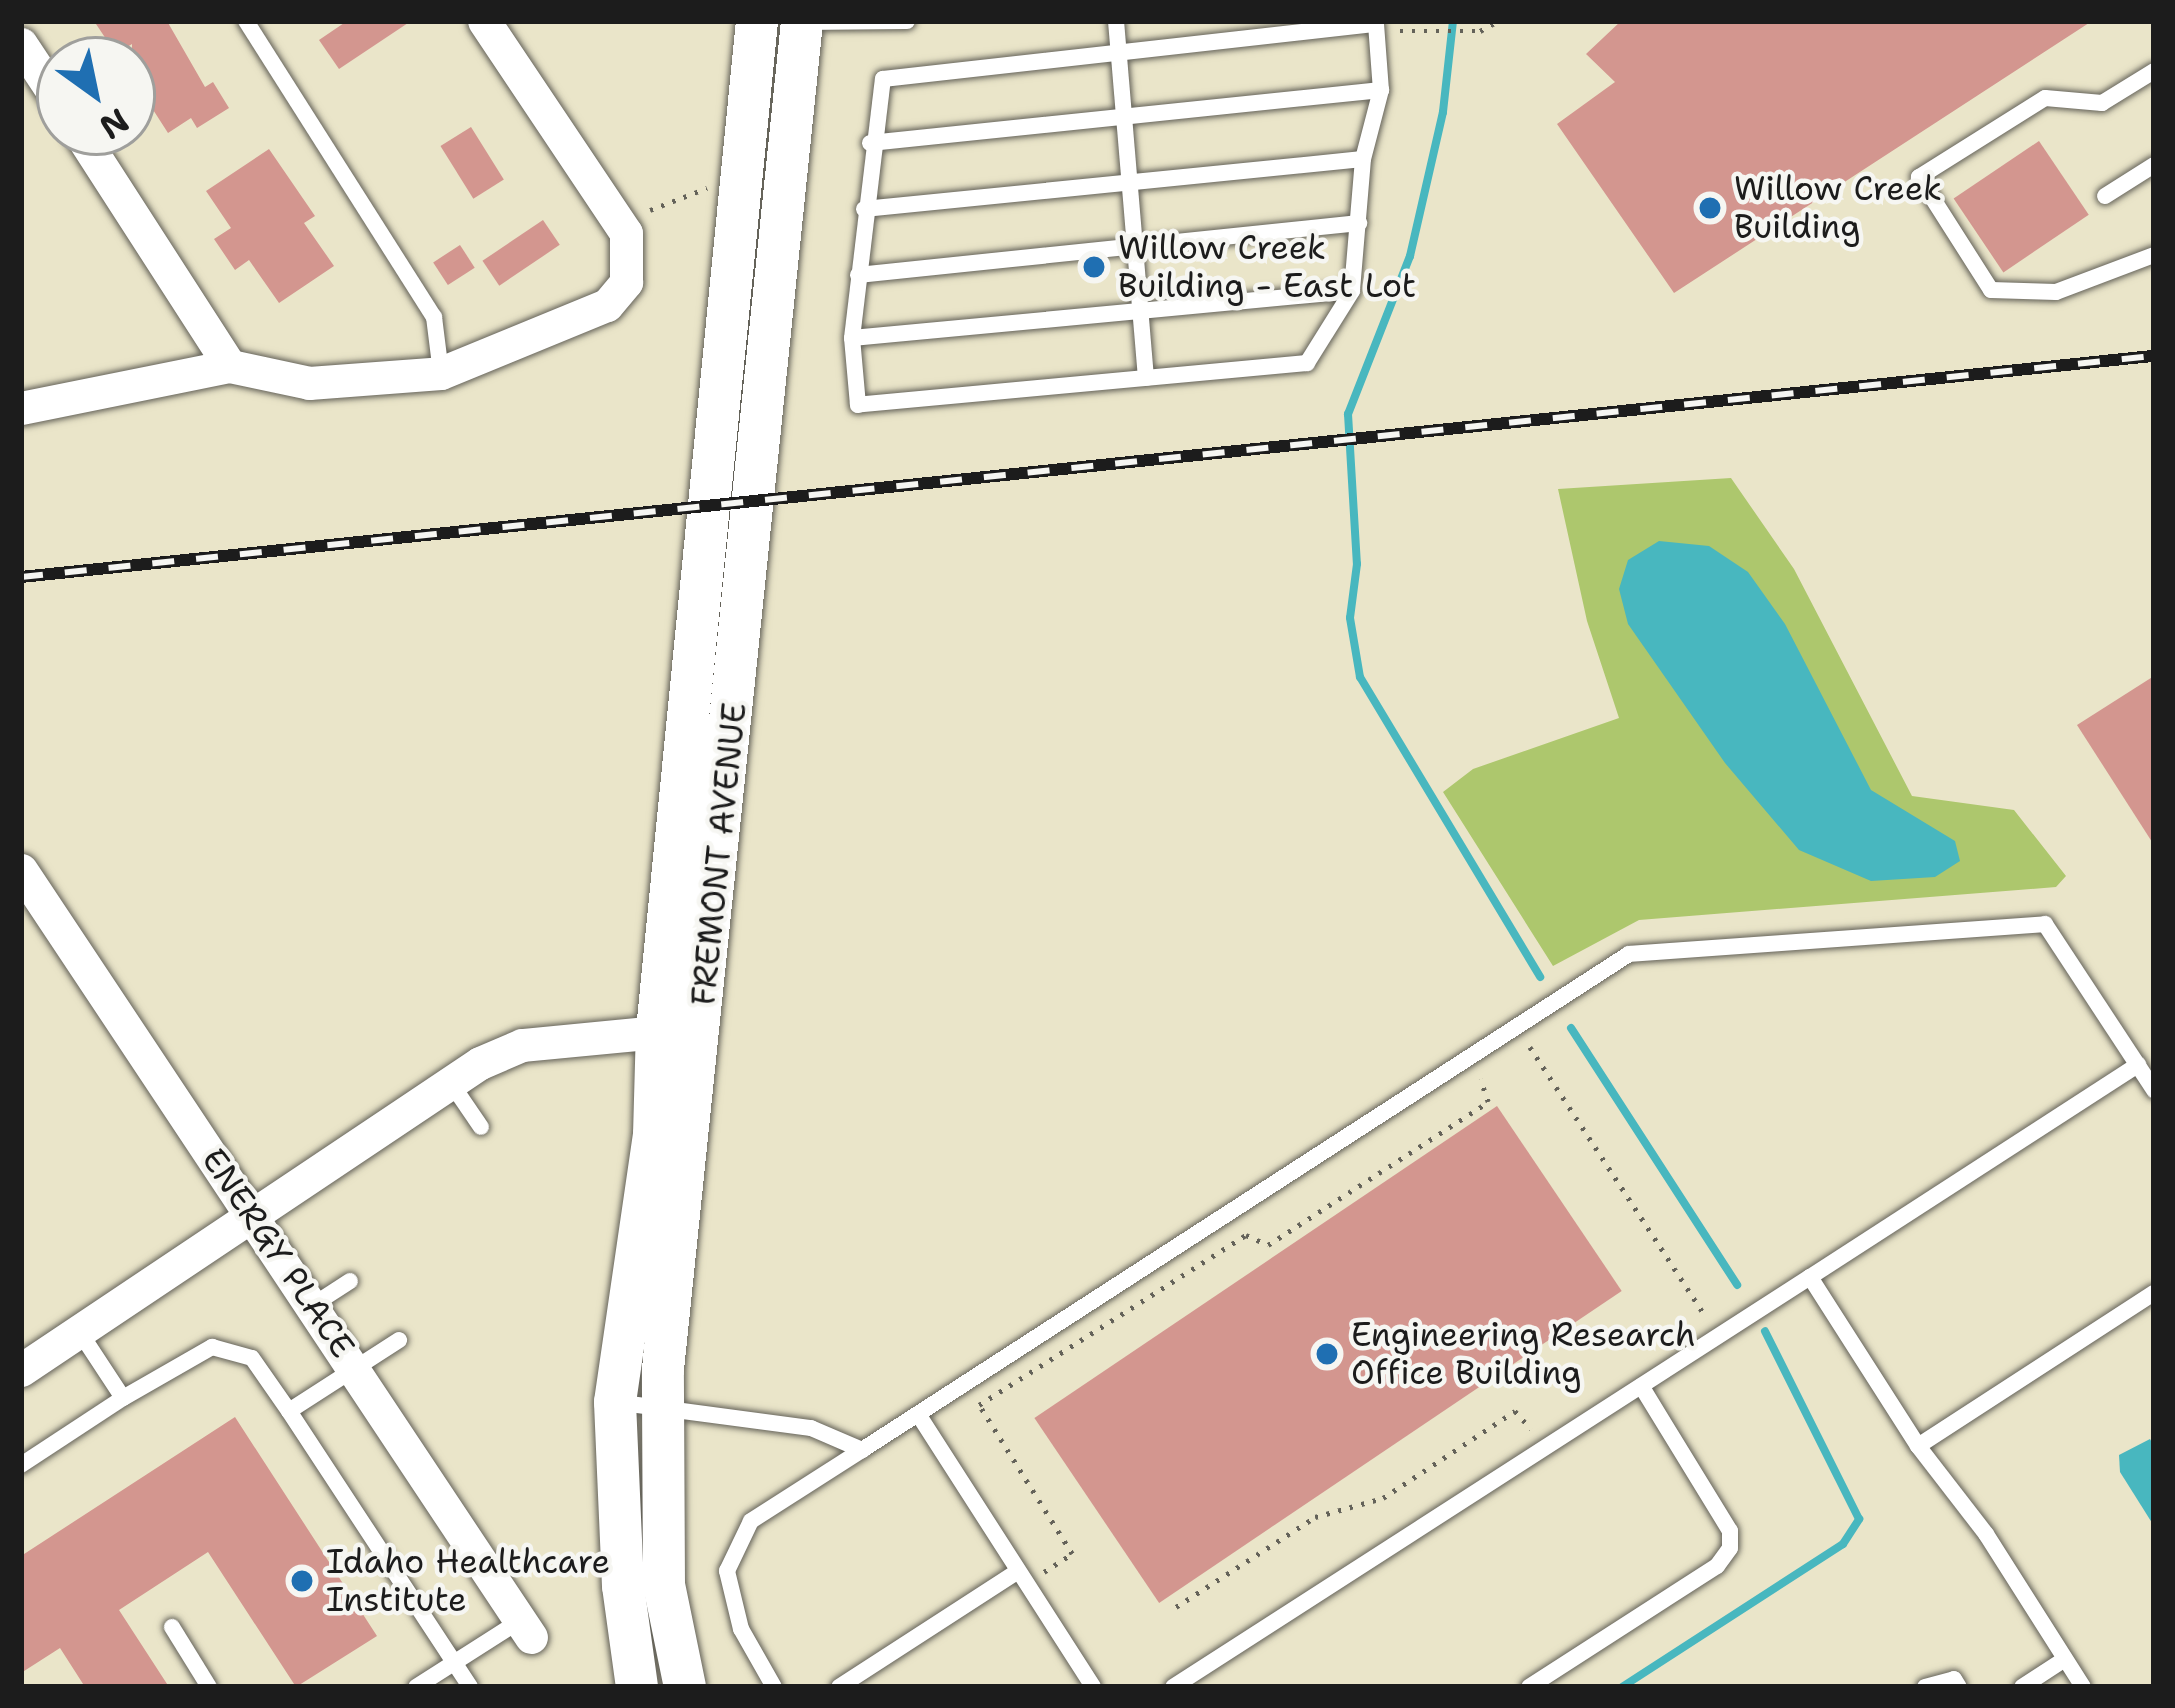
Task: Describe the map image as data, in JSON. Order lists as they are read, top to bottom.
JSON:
{
  "streets": {
    "street": ["FREMONT AVENUE", "ENERGY PLACE"]
  },
  "places": [
    "Willow Creek Building",
    "Willow Creek Building - East Lot",
    "Engineering Research Office Building",
    "Idaho Healthcare Institute"
  ],
  "north": "bottom right"
}
